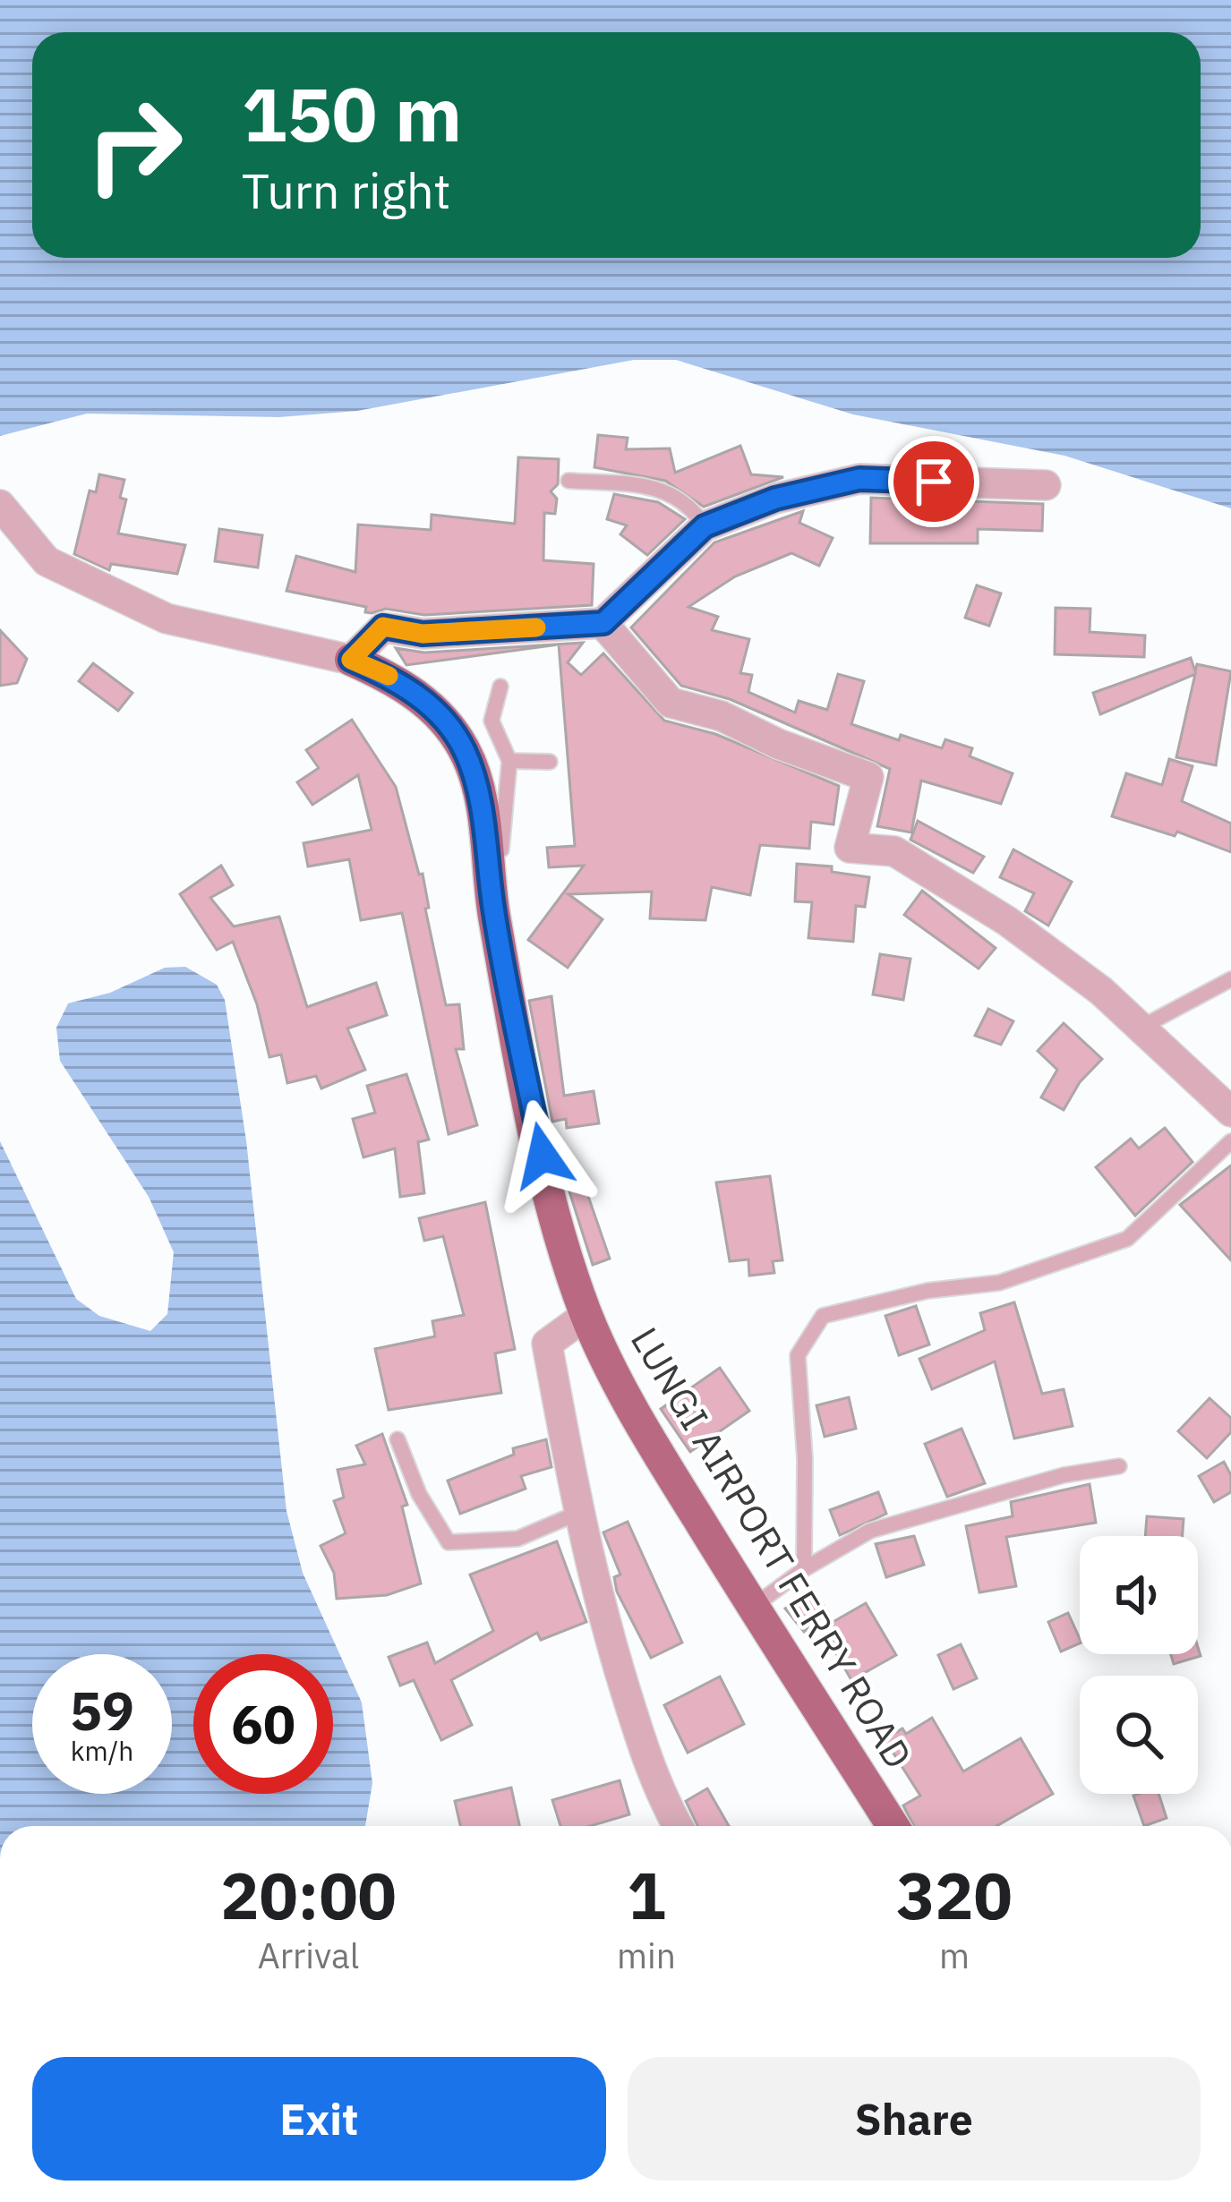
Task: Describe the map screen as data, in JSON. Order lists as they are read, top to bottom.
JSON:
{
  "streets": {
    "main road": ["LUNGI AIRPORT FERRY ROAD"]
  },
  "page": {
    "turn": ["150 m", "Turn right"],
    "speed": "59 km/h",
    "limit": "60",
    "eta": [
      "20:00",
      "Arrival",
      "1",
      "min",
      "320",
      "m"
    ],
    "buttons": ["Exit", "Share"]
  }
}
